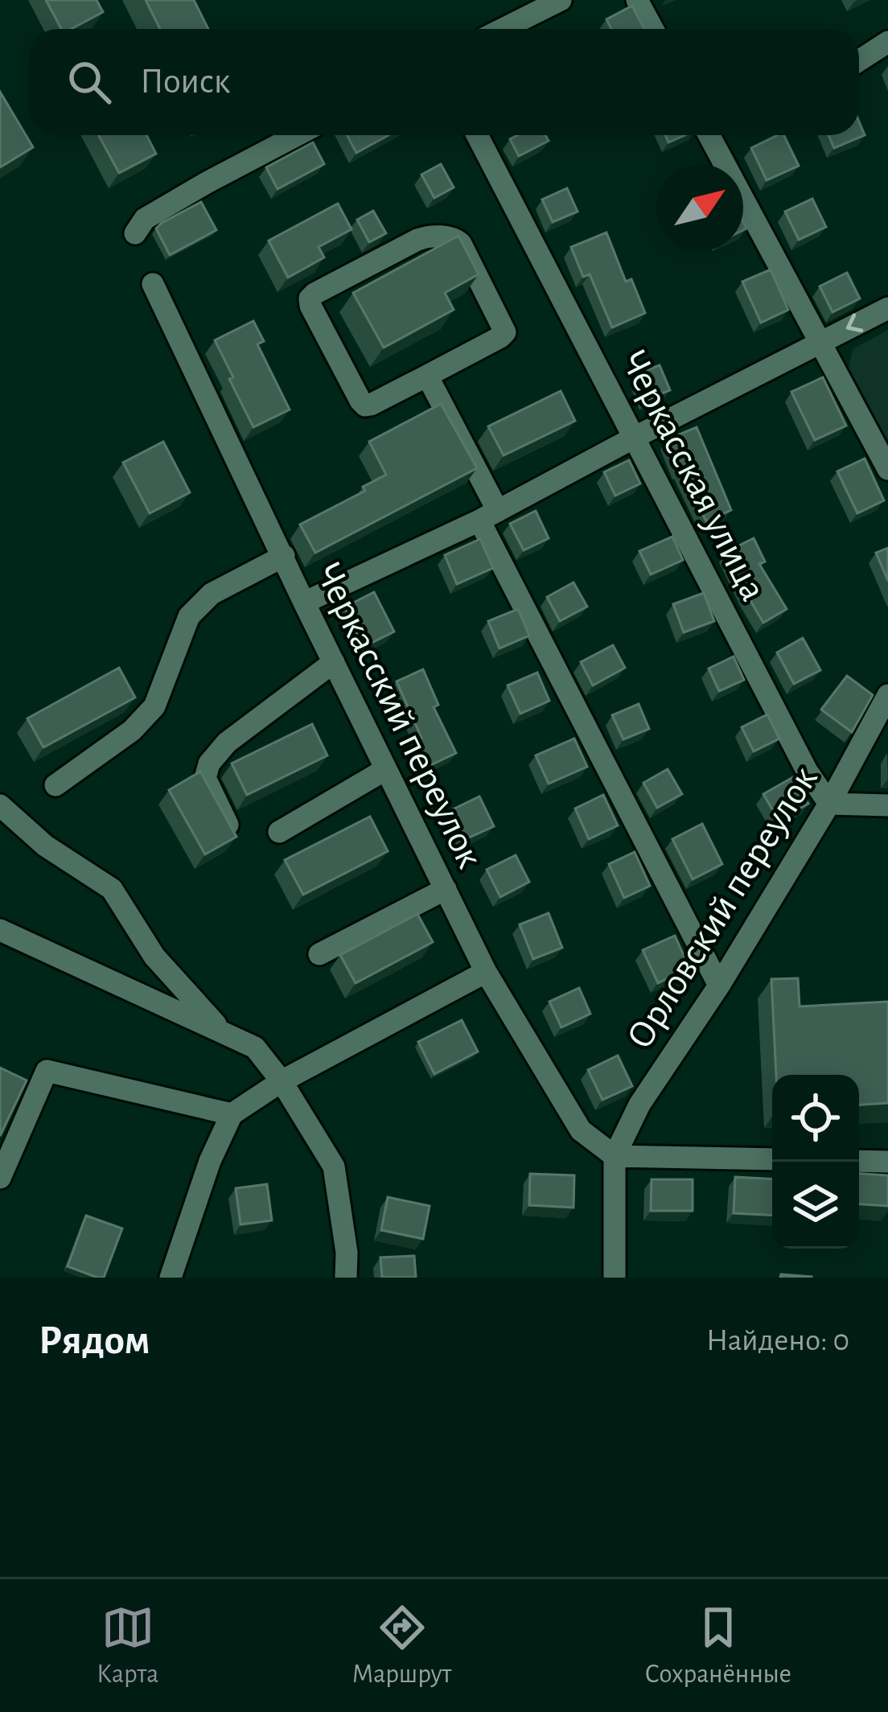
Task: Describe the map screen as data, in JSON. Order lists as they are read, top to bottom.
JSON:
{
  "streets": {
    "street": ["Черкасская улица", "Черкасский переулок", "Орловский переулок"]
  },
  "crossings": [
    ["Черкасская улица", "Орловский переулок"],
    ["Черкасский переулок", "Орловский переулок"]
  ],
  "north": "top right",
  "page": {
    "search": "Поиск",
    "heading": ["Рядом", "Найдено: 0"],
    "nav": ["Карта", "Маршрут", "Сохранённые"]
  }
}
